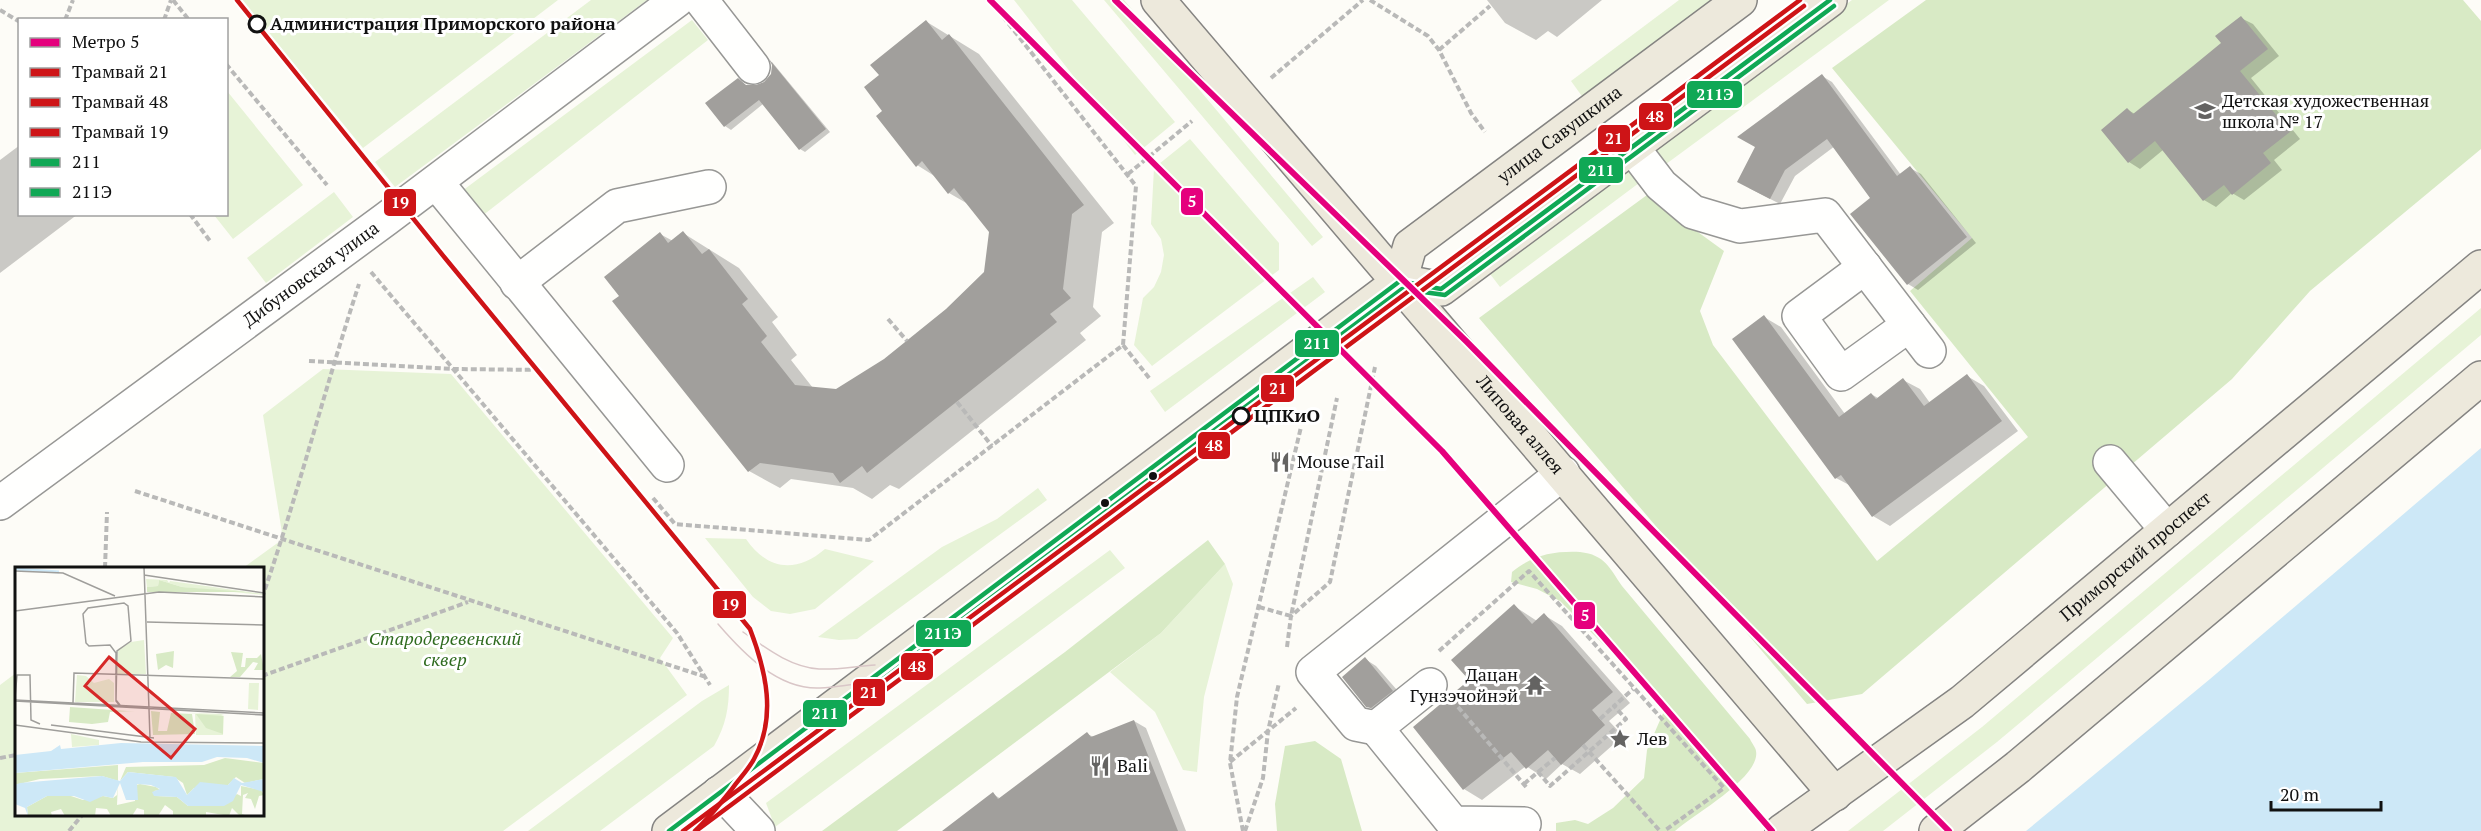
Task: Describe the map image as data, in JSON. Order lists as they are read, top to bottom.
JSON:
{
  "streets": {
    "main road": ["улица Савушкина", "Липовая аллея", "Приморский проспект"],
    "street": ["Дибуновская улица"]
  },
  "crossings": [
    ["улица Савушкина", "Липовая аллея"],
    ["Липовая аллея", "Приморский проспект"]
  ],
  "parks": ["Стародеревенский сквер"],
  "places": {
    "other": ["Администрация Приморского района", "ЦПКиО"],
    "school or university": ["Детская художественная школа № 17"],
    "restaurant": ["Mouse Tail", "Bali"],
    "temple": ["Дацан Гунзэчойнэй"],
    "place": ["Лев"]
  },
  "lines": [
    "metro line 5",
    "tram line 21",
    "tram line 19",
    "transit line 211",
    "tram line 48",
    "transit line 211Э"
  ],
  "legend": [
    "Метро 5",
    "Трамвай 21",
    "Трамвай 48",
    "Трамвай 19",
    "211",
    "211Э"
  ],
  "scale_bar": "20 m"
}
